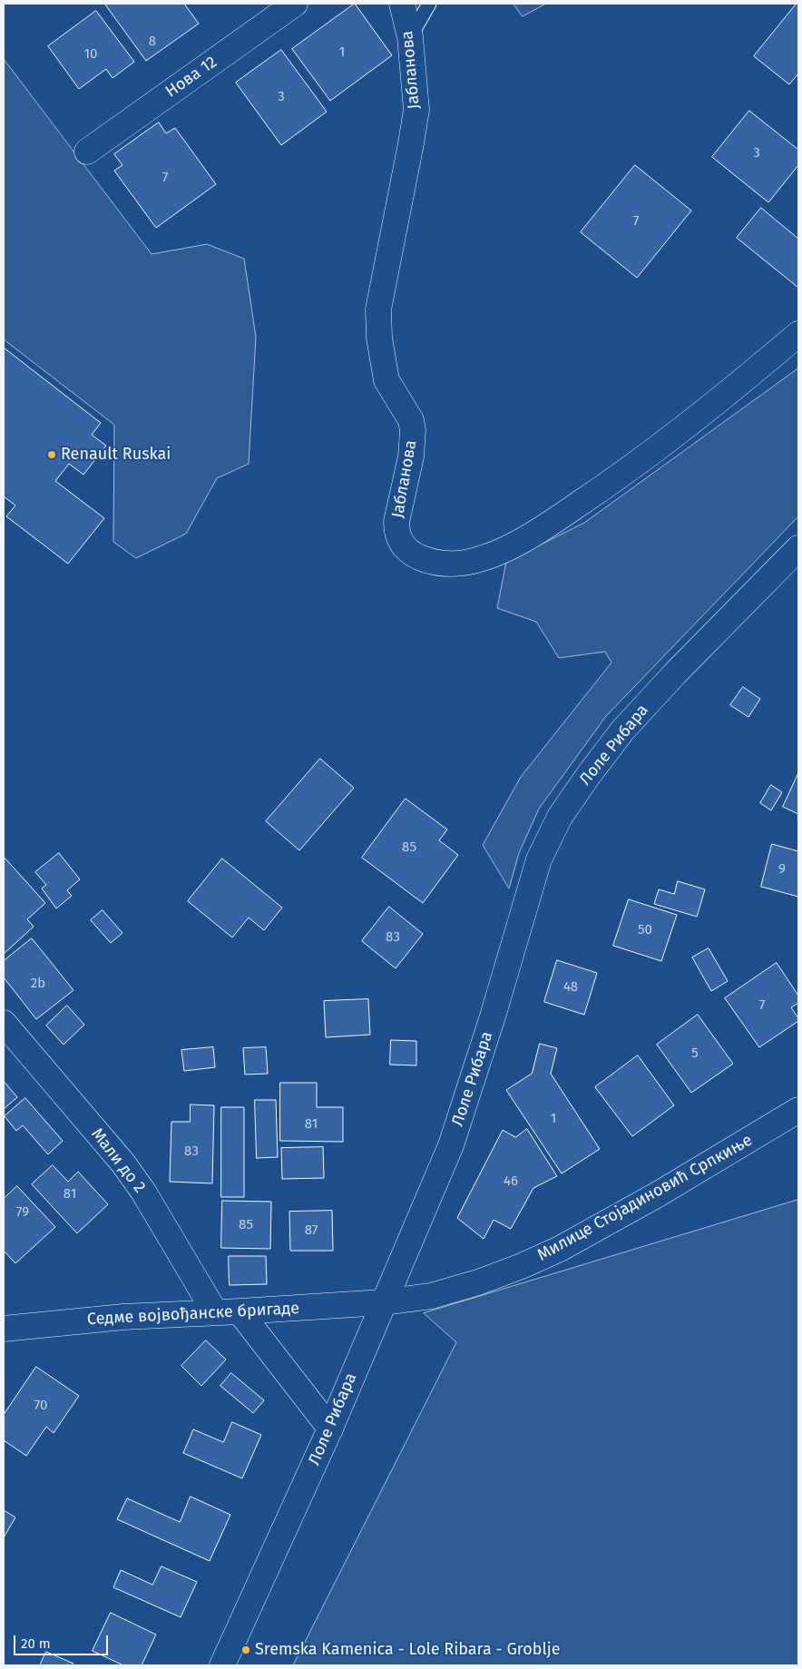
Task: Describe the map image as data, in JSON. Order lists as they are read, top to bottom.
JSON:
{
  "streets": {
    "street": [
      "Јабланова",
      "Нова 12",
      "Лоле Рибара",
      "Мали до 2",
      "Милице Стојадиновић Српкиње",
      "Седме војвођанске бригаде"
    ]
  },
  "crossings": [
    ["Лоле Рибара", "Милице Стојадиновић Српкиње"],
    ["Лоле Рибара", "Седме војвођанске бригаде"],
    ["Мали до 2", "Седме војвођанске бригаде"],
    ["Милице Стојадиновић Српкиње", "Седме војвођанске бригаде"]
  ],
  "places": ["Renault Ruskai", "Sremska Kamenica - Lole Ribara - Groblje"],
  "house_numbers": [
    "8",
    "1",
    "10",
    "3",
    "3",
    "7",
    "7",
    "85",
    "9",
    "50",
    "83",
    "2b",
    "48",
    "7",
    "5",
    "1",
    "81",
    "83",
    "46",
    "81",
    "79",
    "85",
    "87",
    "70"
  ],
  "scale_bar": "20 m"
}
